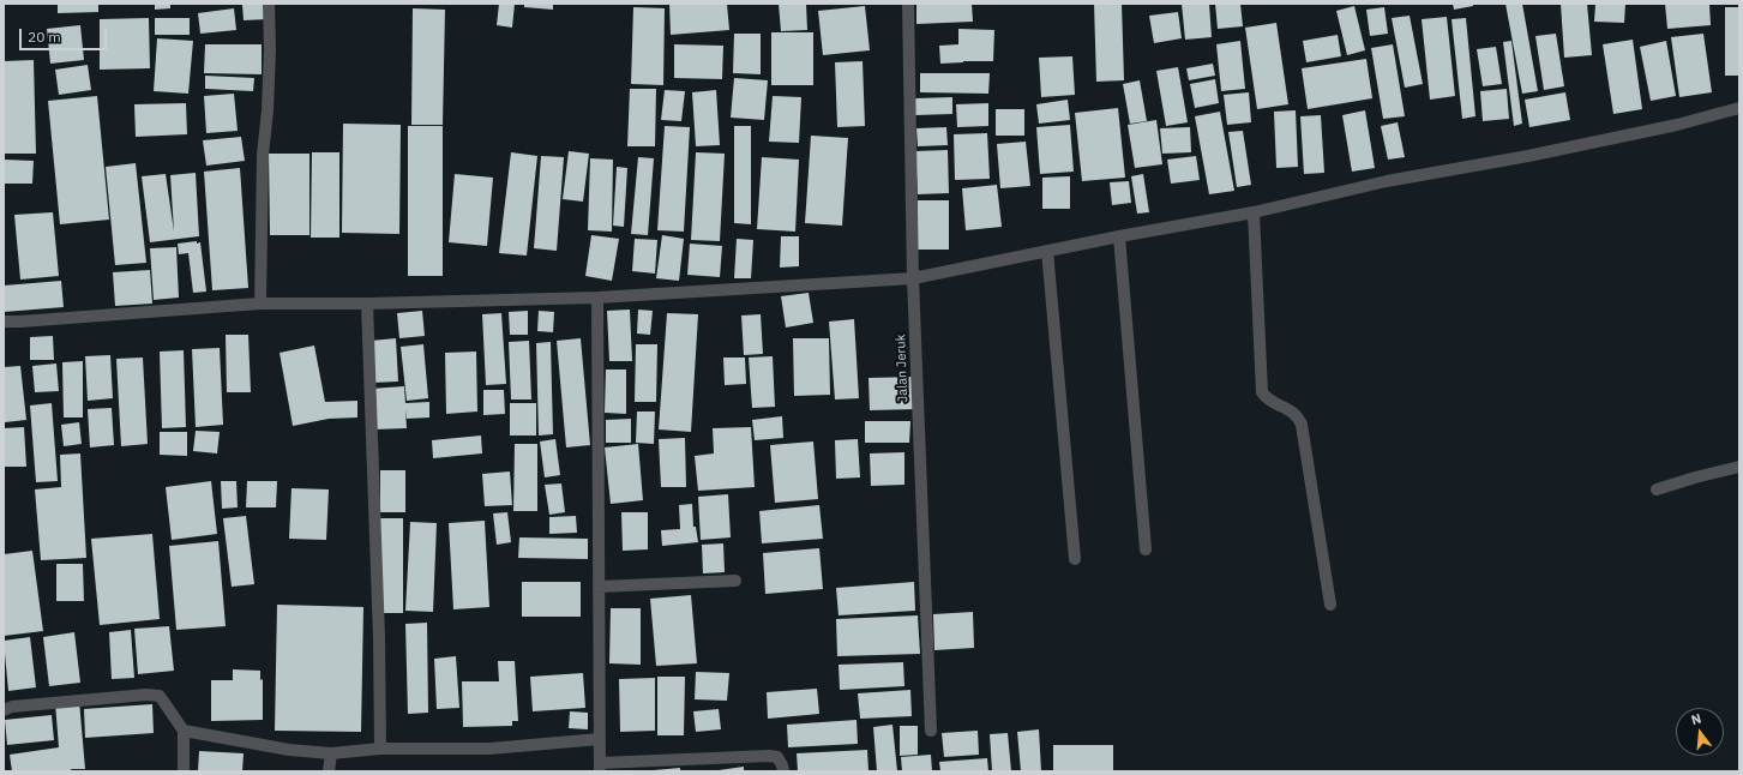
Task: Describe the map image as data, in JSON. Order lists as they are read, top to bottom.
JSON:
{
  "streets": {
    "street": ["Jalan Jeruk"]
  },
  "scale_bar": "20 m",
  "north": "top"
}
